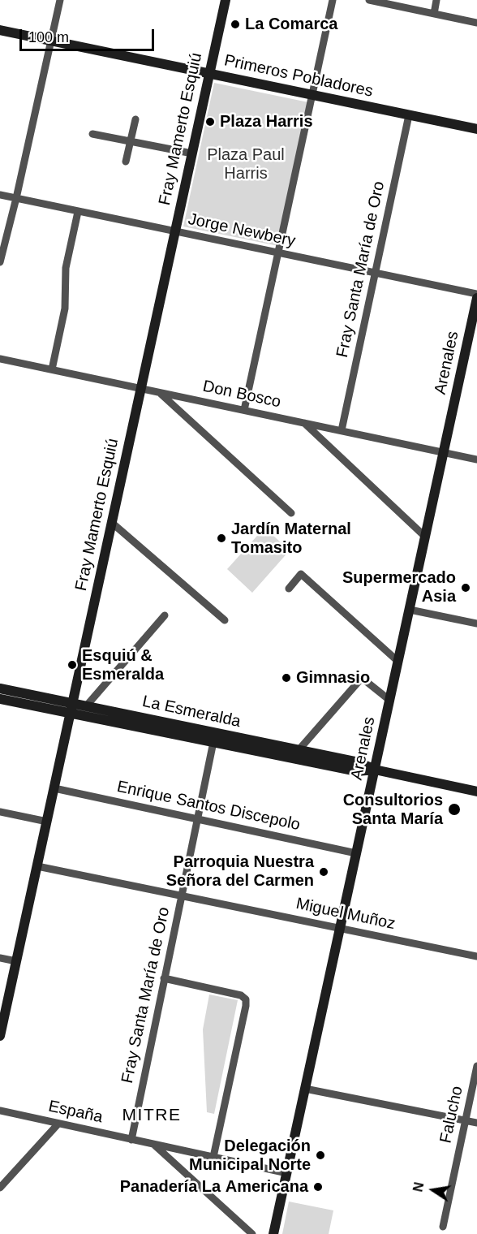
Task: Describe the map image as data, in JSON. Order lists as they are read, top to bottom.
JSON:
{
  "streets": {
    "street": [
      "Primeros Pobladores",
      "Fray Mamerto Esquiú",
      "Jorge Newbery",
      "Fray Santa María de Oro",
      "Arenales",
      "Don Bosco",
      "La Esmeralda",
      "Enrique Santos Discepolo",
      "Miguel Muñoz",
      "España",
      "Falucho"
    ]
  },
  "crossings": [
    ["Primeros Pobladores", "Fray Mamerto Esquiú"],
    ["Primeros Pobladores", "Fray Santa María de Oro"],
    ["Fray Mamerto Esquiú", "Jorge Newbery"],
    ["Fray Mamerto Esquiú", "Don Bosco"],
    ["Fray Mamerto Esquiú", "La Esmeralda"],
    ["Fray Mamerto Esquiú", "Enrique Santos Discepolo"],
    ["Fray Mamerto Esquiú", "Miguel Muñoz"],
    ["Jorge Newbery", "Fray Santa María de Oro"],
    ["Jorge Newbery", "Arenales"],
    ["Fray Santa María de Oro", "Don Bosco"],
    ["Fray Santa María de Oro", "La Esmeralda"],
    ["Fray Santa María de Oro", "Enrique Santos Discepolo"],
    ["Fray Santa María de Oro", "Miguel Muñoz"],
    ["Fray Santa María de Oro", "España"],
    ["Arenales", "Don Bosco"],
    ["Arenales", "La Esmeralda"],
    ["Arenales", "Enrique Santos Discepolo"],
    ["Arenales", "Miguel Muñoz"],
    ["Arenales", "España"]
  ],
  "districts": ["MITRE"],
  "parks": ["Plaza Paul Harris"],
  "places": [
    "La Comarca",
    "Plaza Harris",
    "Jardín Maternal Tomasito",
    "Supermercado Asia",
    "Esquiú & Esmeralda",
    "Gimnasio",
    "Consultorios Santa María",
    "Parroquia Nuestra Señora del Carmen",
    "Delegación Municipal Norte",
    "Panadería La Americana"
  ],
  "scale_bar": "100 m",
  "north": "left"
}
